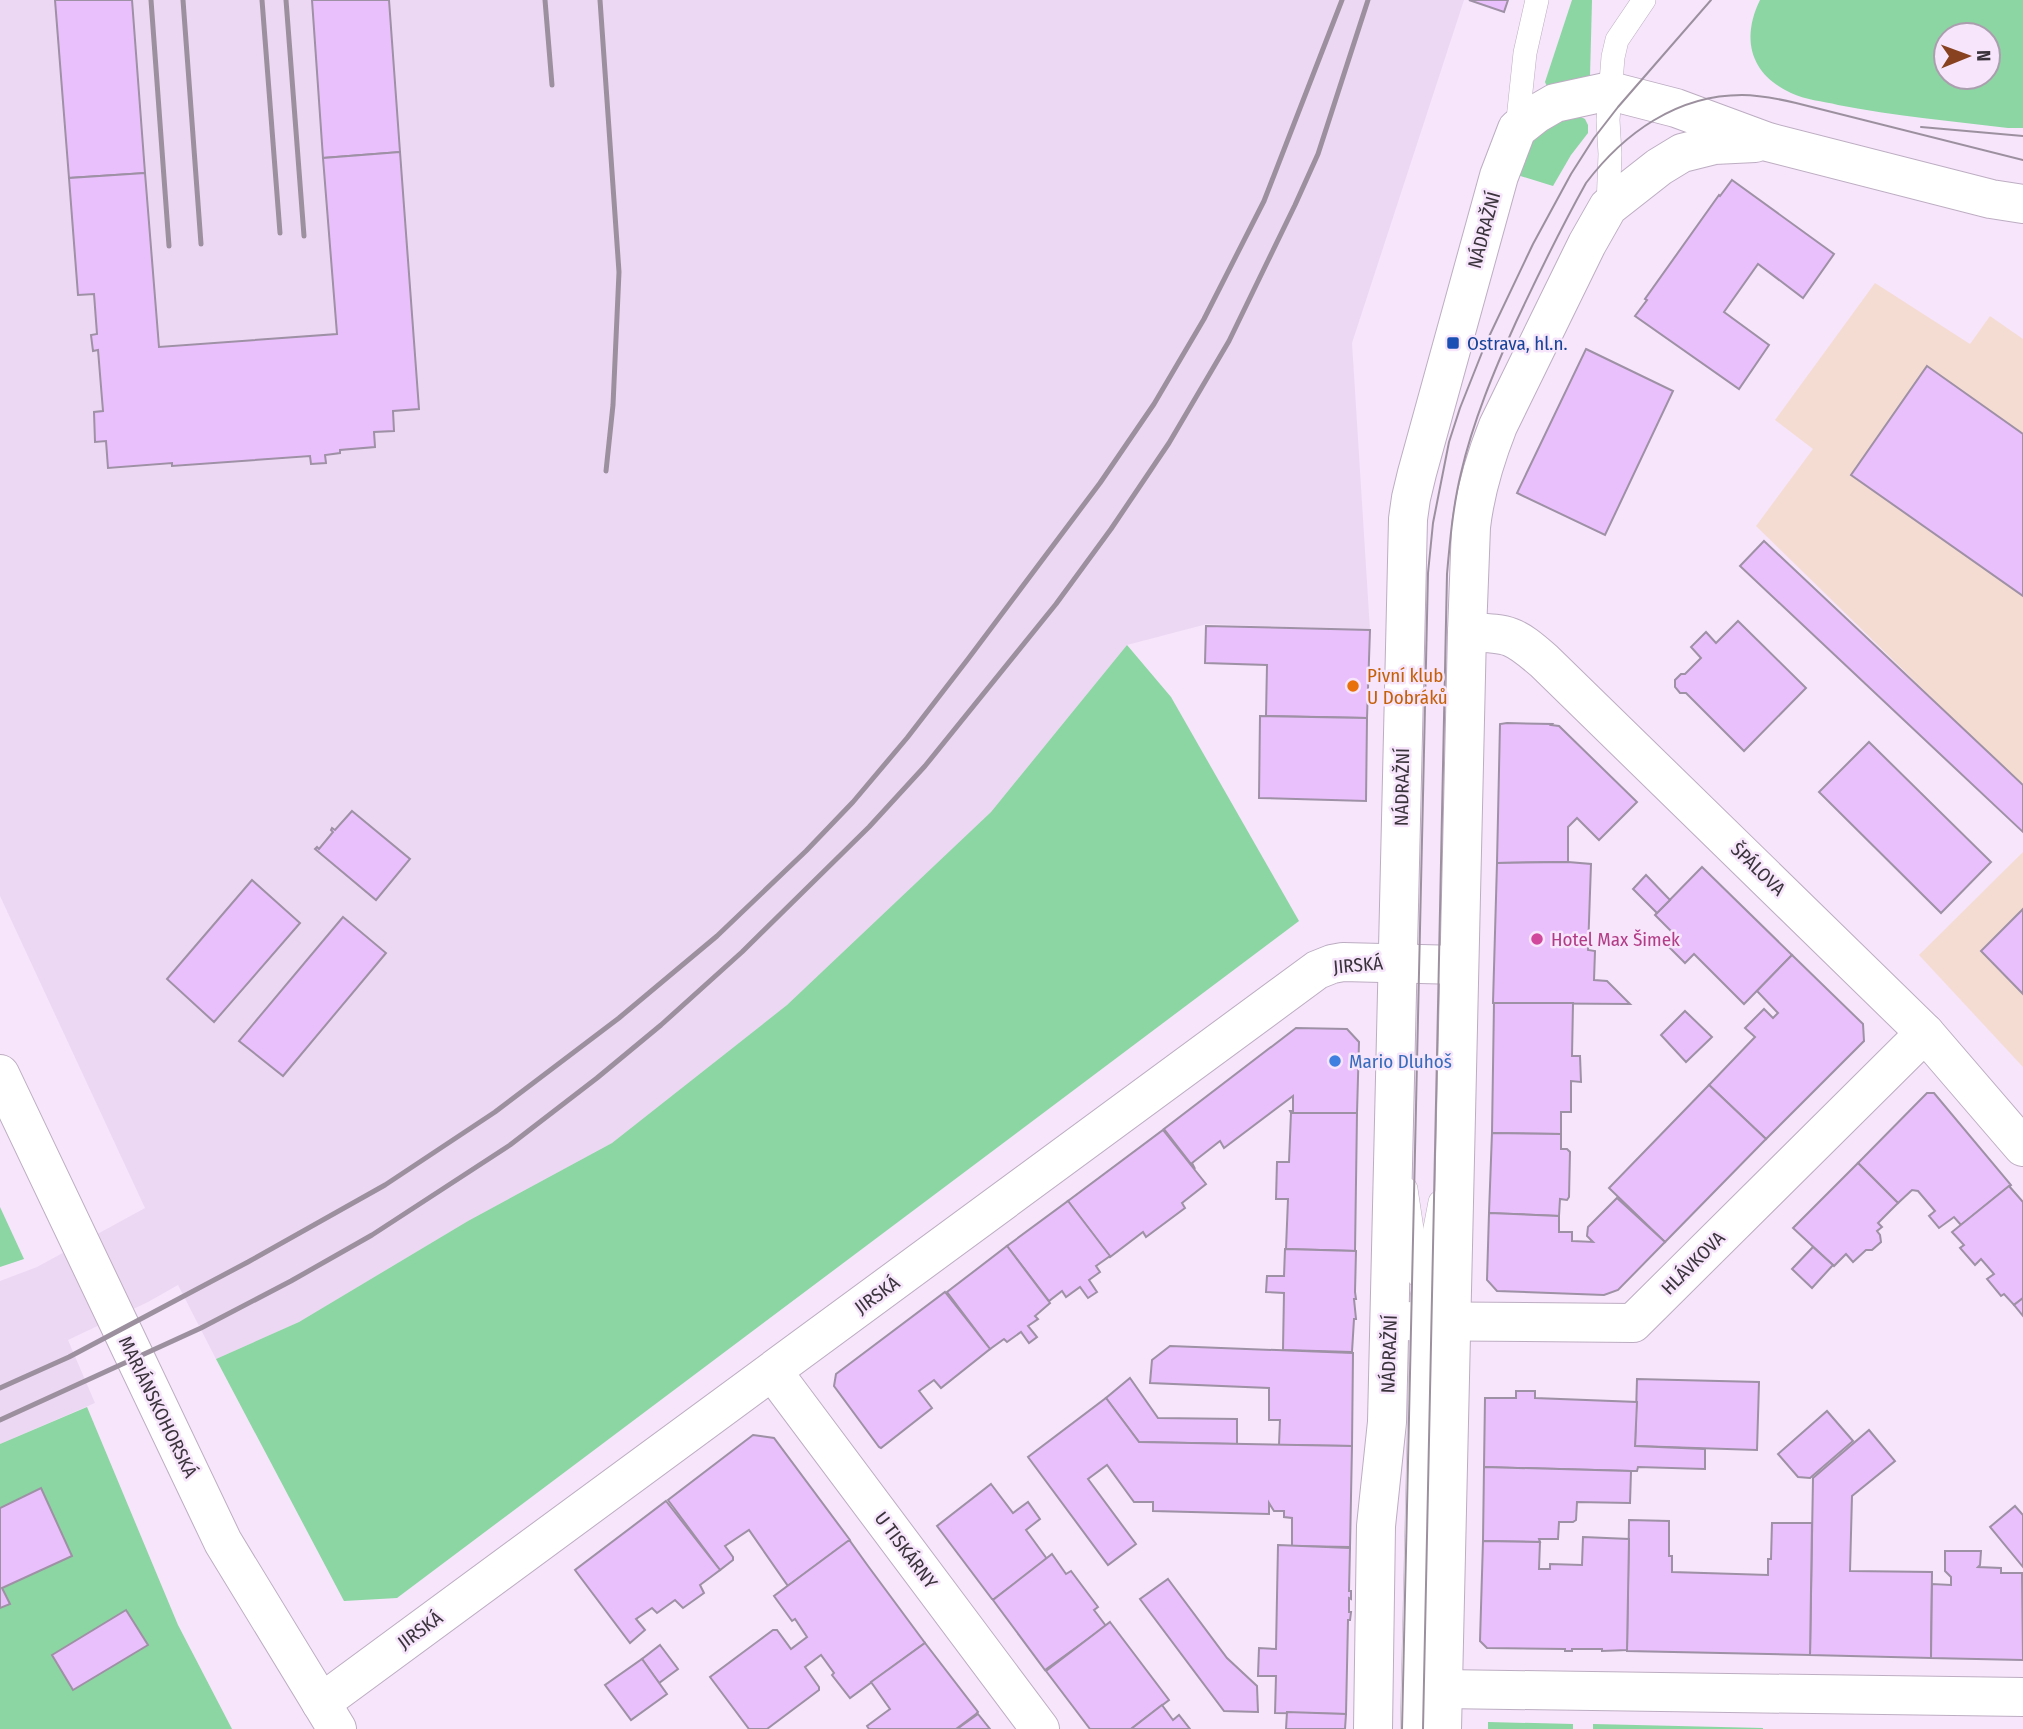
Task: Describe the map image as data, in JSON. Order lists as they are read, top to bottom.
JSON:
{
  "streets": {
    "street": [
      "NÁDRAŽNÍ",
      "ŠPÁLOVA",
      "JIRSKÁ",
      "HLÁVKOVA",
      "MARIÁNSKOHORSKÁ",
      "U TISKÁRNY"
    ]
  },
  "crossings": [
    ["NÁDRAŽNÍ", "ŠPÁLOVA"],
    ["NÁDRAŽNÍ", "JIRSKÁ"],
    ["NÁDRAŽNÍ", "HLÁVKOVA"],
    ["ŠPÁLOVA", "HLÁVKOVA"],
    ["JIRSKÁ", "MARIÁNSKOHORSKÁ"],
    ["JIRSKÁ", "U TISKÁRNY"]
  ],
  "places": {
    "transit": ["Ostrava, hl.n."],
    "other": ["Pivní klub U Dobráků", "Hotel Max Šimek", "Mario Dluhoš"]
  },
  "north": "right"
}
